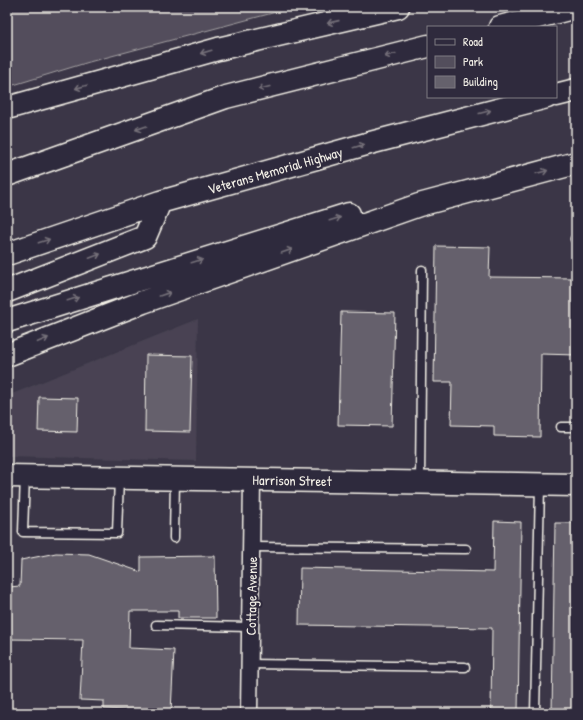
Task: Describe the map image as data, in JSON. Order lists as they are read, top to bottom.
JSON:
{
  "streets": {
    "main road": ["Veterans Memorial Highway", "Harrison Street"],
    "street": ["Cottage Avenue"]
  },
  "crossings": [
    ["Harrison Street", "Cottage Avenue"]
  ],
  "legend": ["Road", "Park", "Building"]
}
